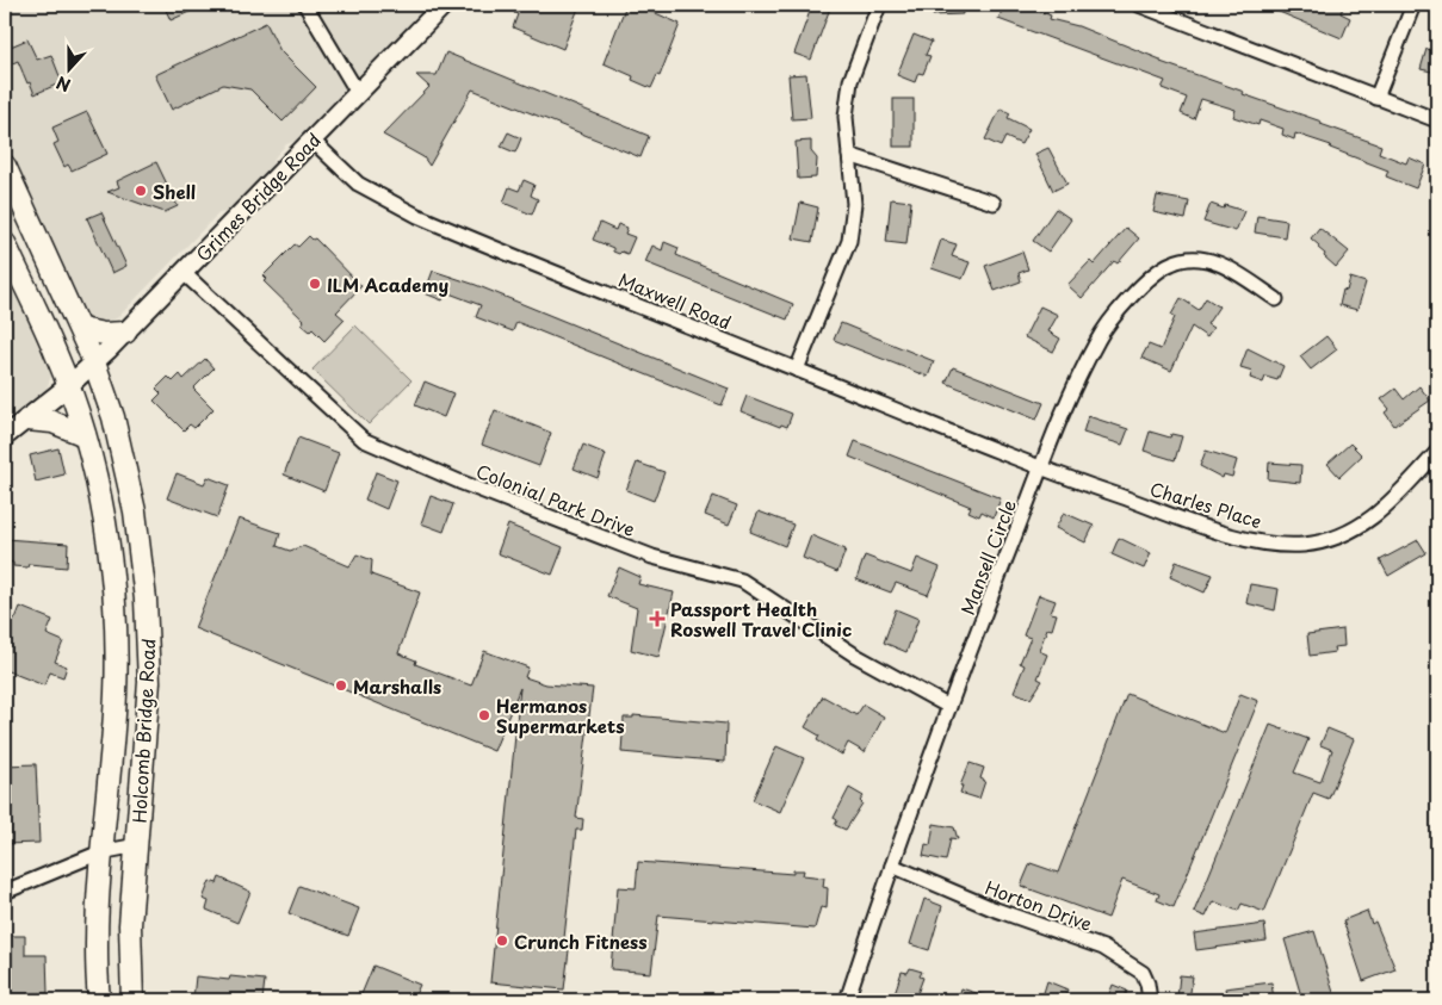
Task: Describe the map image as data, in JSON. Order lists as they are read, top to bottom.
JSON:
{
  "streets": {
    "main road": ["Holcomb Bridge Road"],
    "street": [
      "Grimes Bridge Road",
      "Maxwell Road",
      "Colonial Park Drive",
      "Charles Place",
      "Mansell Circle",
      "Horton Drive"
    ]
  },
  "crossings": [
    ["Grimes Bridge Road", "Maxwell Road"],
    ["Grimes Bridge Road", "Colonial Park Drive"],
    ["Grimes Bridge Road", "Holcomb Bridge Road"],
    ["Maxwell Road", "Charles Place"],
    ["Maxwell Road", "Mansell Circle"],
    ["Colonial Park Drive", "Mansell Circle"],
    ["Charles Place", "Mansell Circle"],
    ["Mansell Circle", "Horton Drive"]
  ],
  "places": {
    "other": [
      "Shell",
      "ILM Academy",
      "Marshalls",
      "Hermanos Supermarkets",
      "Crunch Fitness"
    ],
    "health": ["Passport Health Roswell Travel Clinic"]
  },
  "north": "bottom"
}
